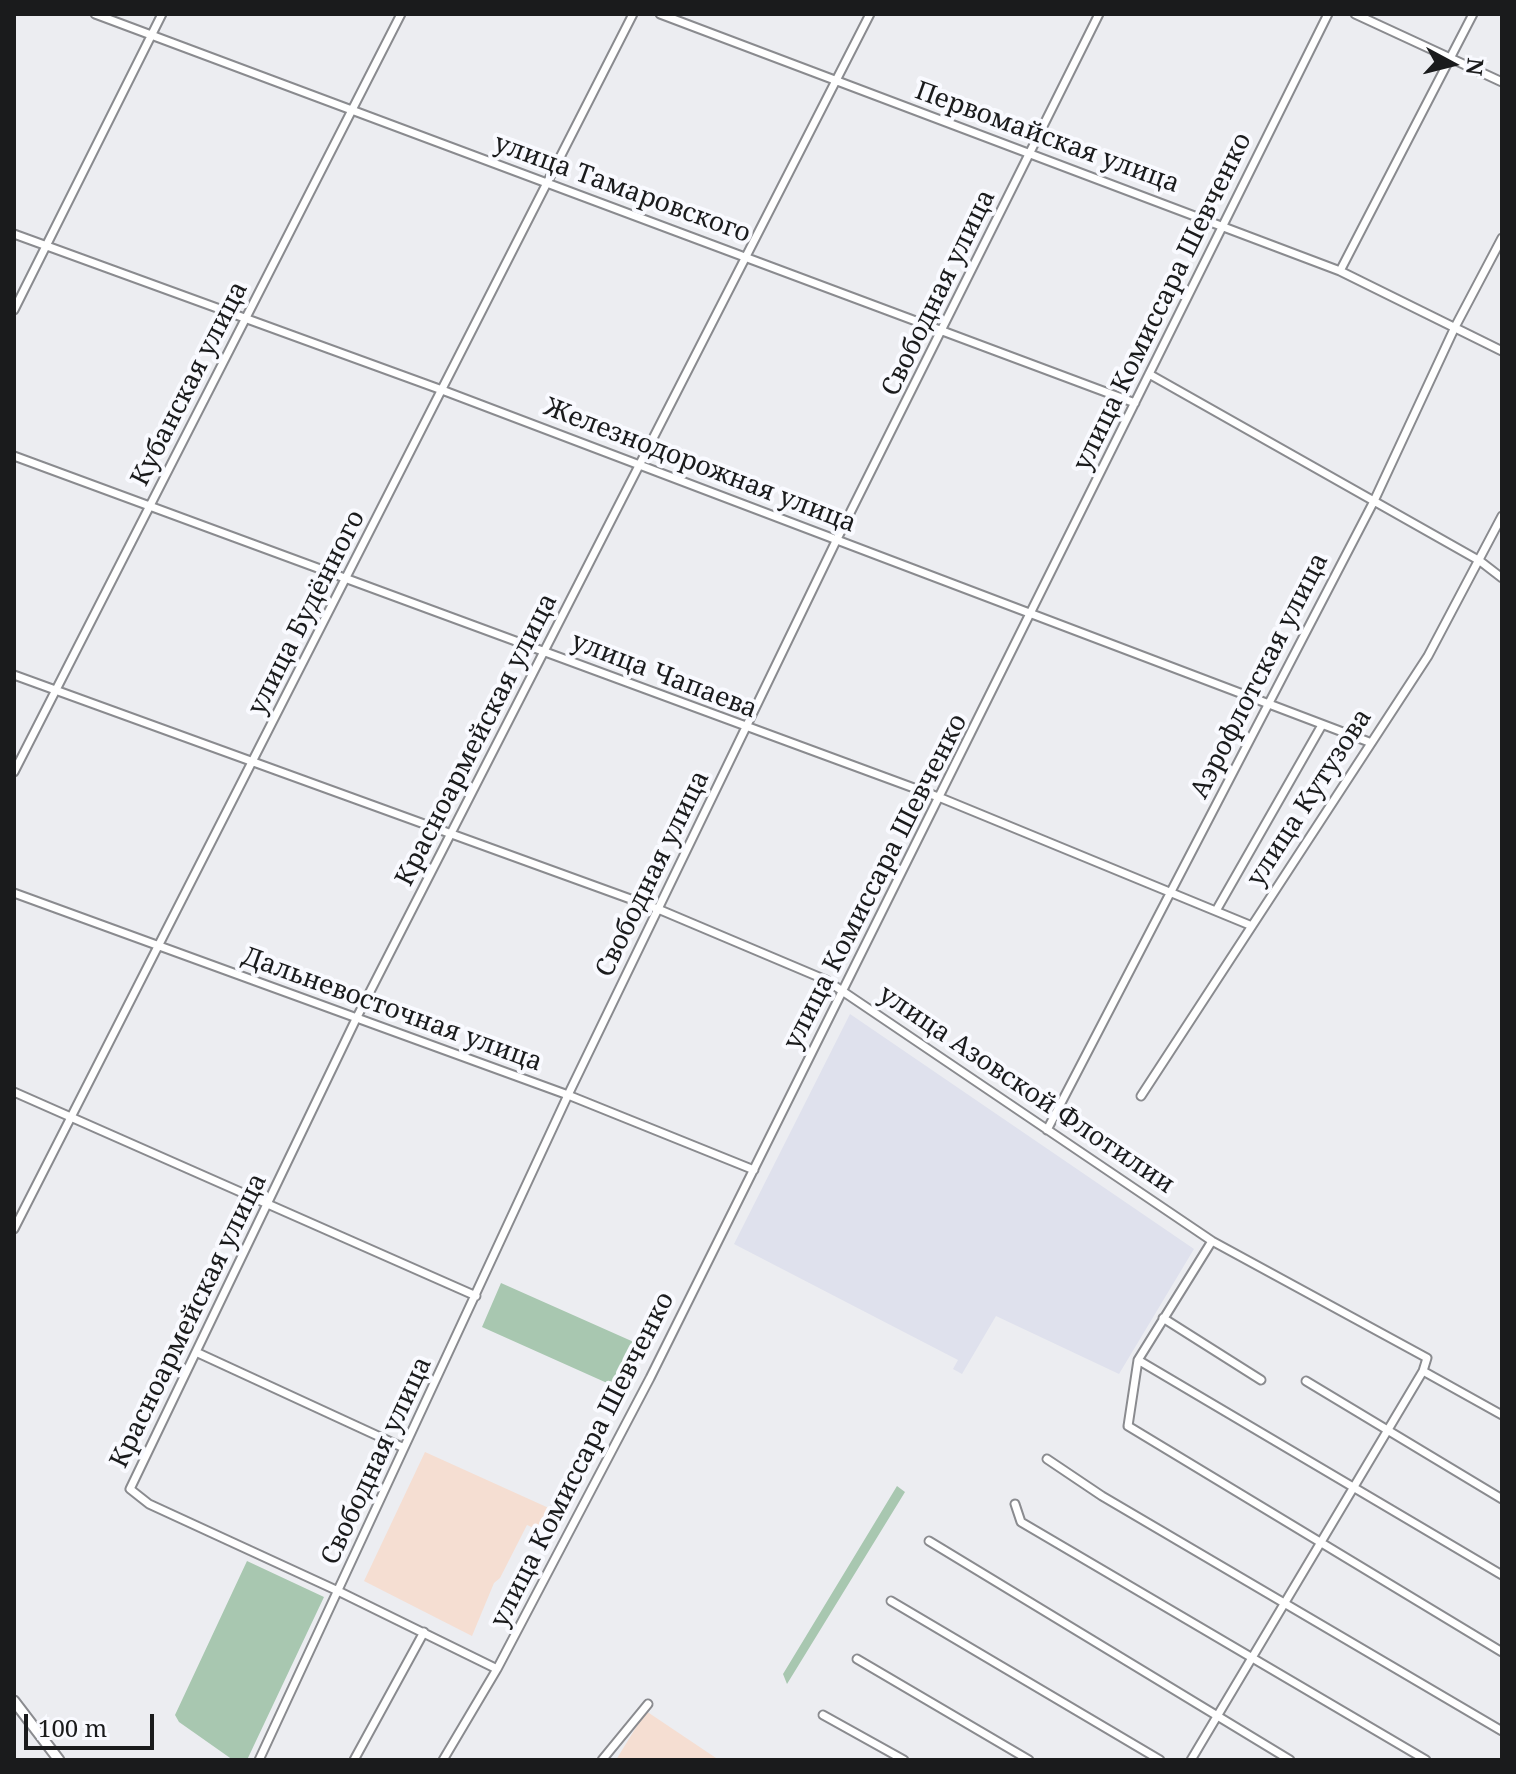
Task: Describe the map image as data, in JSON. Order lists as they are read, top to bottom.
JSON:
{
  "streets": {
    "street": [
      "Первомайская улица",
      "улица Тамаровского",
      "Свободная улица",
      "улица Комиссара Шевченко",
      "Кубанская улица",
      "Железнодорожная улица",
      "улица Будённого",
      "улица Чапаева",
      "Аэрофлотская улица",
      "Красноармейская улица",
      "улица Кутузова",
      "Дальневосточная улица",
      "улица Азовской Флотилии"
    ]
  },
  "crossings": [
    ["Первомайская улица", "Свободная улица"],
    ["Первомайская улица", "улица Комиссара Шевченко"],
    ["Первомайская улица", "Аэрофлотская улица"],
    ["Первомайская улица", "Красноармейская улица"],
    ["улица Тамаровского", "Свободная улица"],
    ["улица Тамаровского", "улица Комиссара Шевченко"],
    ["улица Тамаровского", "Кубанская улица"],
    ["улица Тамаровского", "улица Будённого"],
    ["улица Тамаровского", "Красноармейская улица"],
    ["Свободная улица", "Железнодорожная улица"],
    ["Свободная улица", "улица Чапаева"],
    ["Свободная улица", "Красноармейская улица"],
    ["Свободная улица", "Дальневосточная улица"],
    ["Свободная улица", "улица Азовской Флотилии"],
    ["улица Комиссара Шевченко", "Железнодорожная улица"],
    ["улица Комиссара Шевченко", "улица Чапаева"],
    ["улица Комиссара Шевченко", "Дальневосточная улица"],
    ["улица Комиссара Шевченко", "улица Азовской Флотилии"],
    ["Кубанская улица", "Железнодорожная улица"],
    ["Кубанская улица", "улица Чапаева"],
    ["Кубанская улица", "улица Азовской Флотилии"],
    ["Железнодорожная улица", "улица Будённого"],
    ["Железнодорожная улица", "Аэрофлотская улица"],
    ["Железнодорожная улица", "Красноармейская улица"],
    ["Железнодорожная улица", "улица Кутузова"],
    ["улица Будённого", "улица Чапаева"],
    ["улица Будённого", "Дальневосточная улица"],
    ["улица Будённого", "улица Азовской Флотилии"],
    ["улица Чапаева", "Аэрофлотская улица"],
    ["улица Чапаева", "Красноармейская улица"],
    ["улица Чапаева", "улица Кутузова"],
    ["Аэрофлотская улица", "улица Азовской Флотилии"],
    ["Красноармейская улица", "Дальневосточная улица"],
    ["Красноармейская улица", "улица Азовской Флотилии"]
  ],
  "scale_bar": "100 m",
  "north": "right"
}
